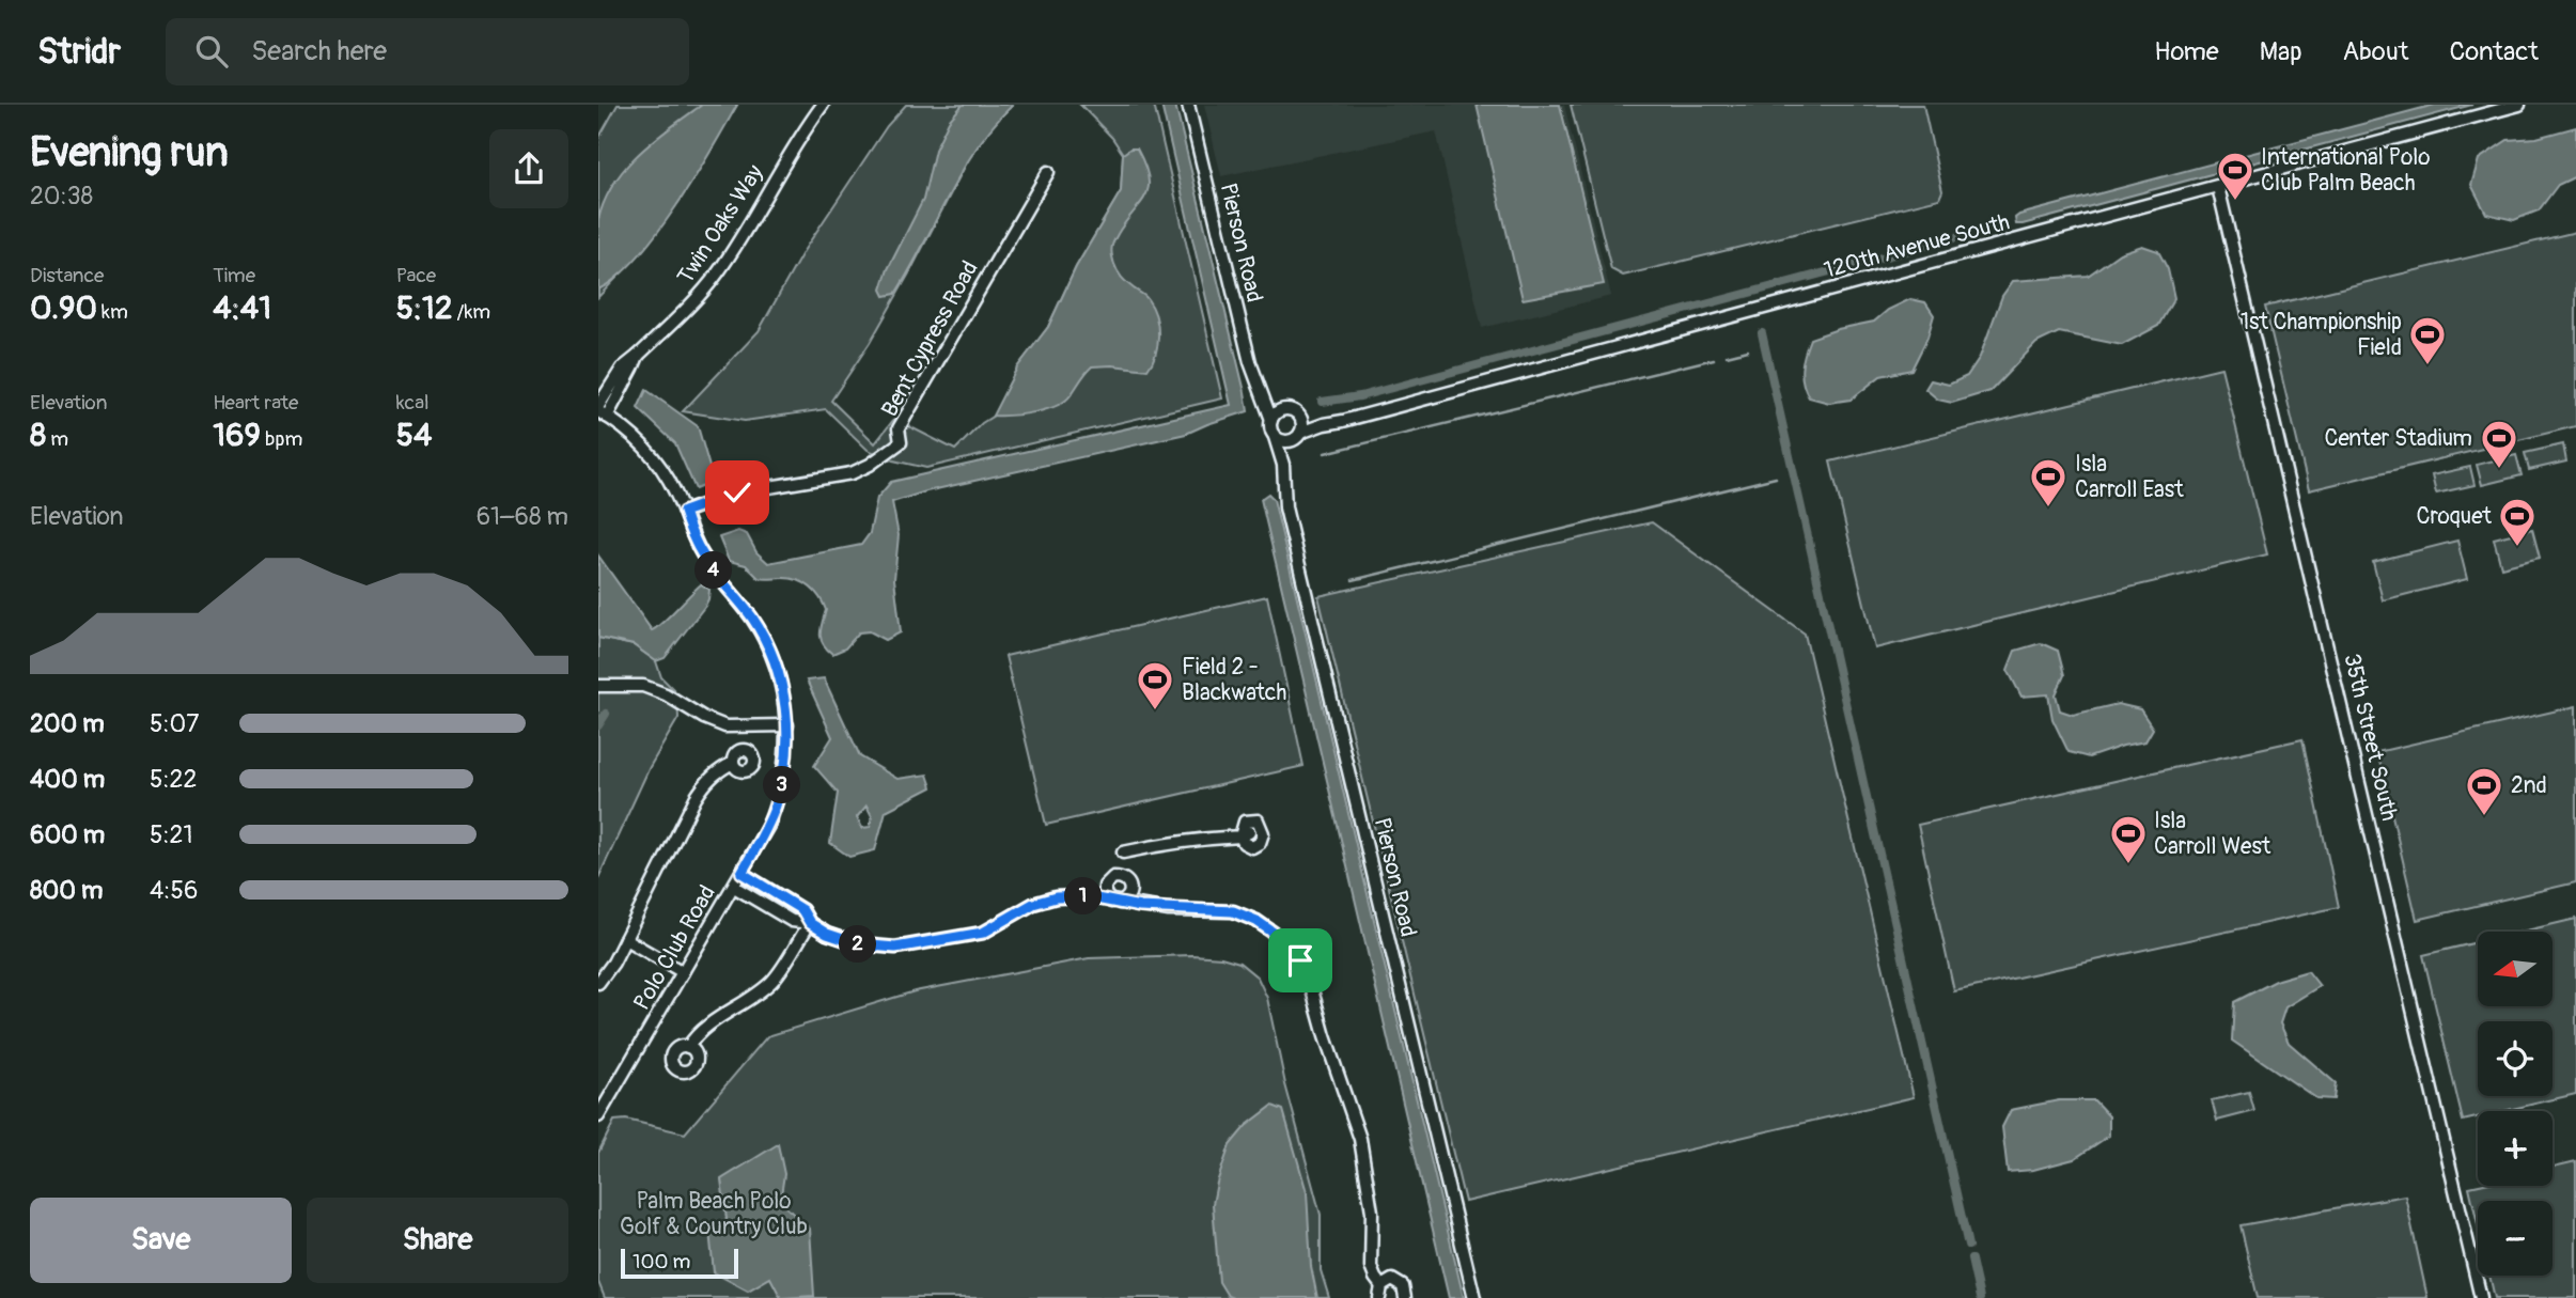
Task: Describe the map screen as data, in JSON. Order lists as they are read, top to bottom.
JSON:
{
  "streets": {
    "street": [
      "Twin Oaks Way",
      "Pierson Road",
      "120th Avenue South",
      "Bent Cypress Road",
      "35th Street South",
      "Polo Club Road"
    ]
  },
  "crossings": [
    ["Twin Oaks Way", "Polo Club Road"],
    ["Pierson Road", "120th Avenue South"],
    ["120th Avenue South", "35th Street South"],
    ["Bent Cypress Road", "Polo Club Road"]
  ],
  "parks": ["Palm Beach Polo Golf & Country Club"],
  "places": {
    "sports": [
      "International Polo Club Palm Beach",
      "1st Championship Field",
      "Center Stadium",
      "Isla Carroll East",
      "Croquet",
      "Field 2 - Blackwatch",
      "2nd",
      "Isla Carroll West"
    ]
  },
  "scale_bar": "100 m",
  "north": "left",
  "page": {
    "header": "Stridr",
    "search": "Search here",
    "nav": [
      "Home",
      "Map",
      "About",
      "Contact"
    ],
    "heading": ["Evening run", "20:38"],
    "stats": [
      ["Distance", "0.90 km"],
      ["Time", "4:41"],
      ["Pace", "5:12 /km"],
      ["Elevation", "8 m"],
      ["Heart rate", "169 bpm"],
      ["kcal", "54"]
    ],
    "chart": ["Elevation", "61–68 m"],
    "pins": [
      "4",
      "3",
      "1",
      "2"
    ],
    "list": [
      {
        "name": "200 m",
        "note": "5:07"
      },
      {
        "name": "400 m",
        "note": "5:22"
      },
      {
        "name": "600 m",
        "note": "5:21"
      },
      {
        "name": "800 m",
        "note": "4:56"
      }
    ],
    "map_buttons": ["+", "−"],
    "buttons": ["Save", "Share"],
    "scale": "100 m"
  }
}
